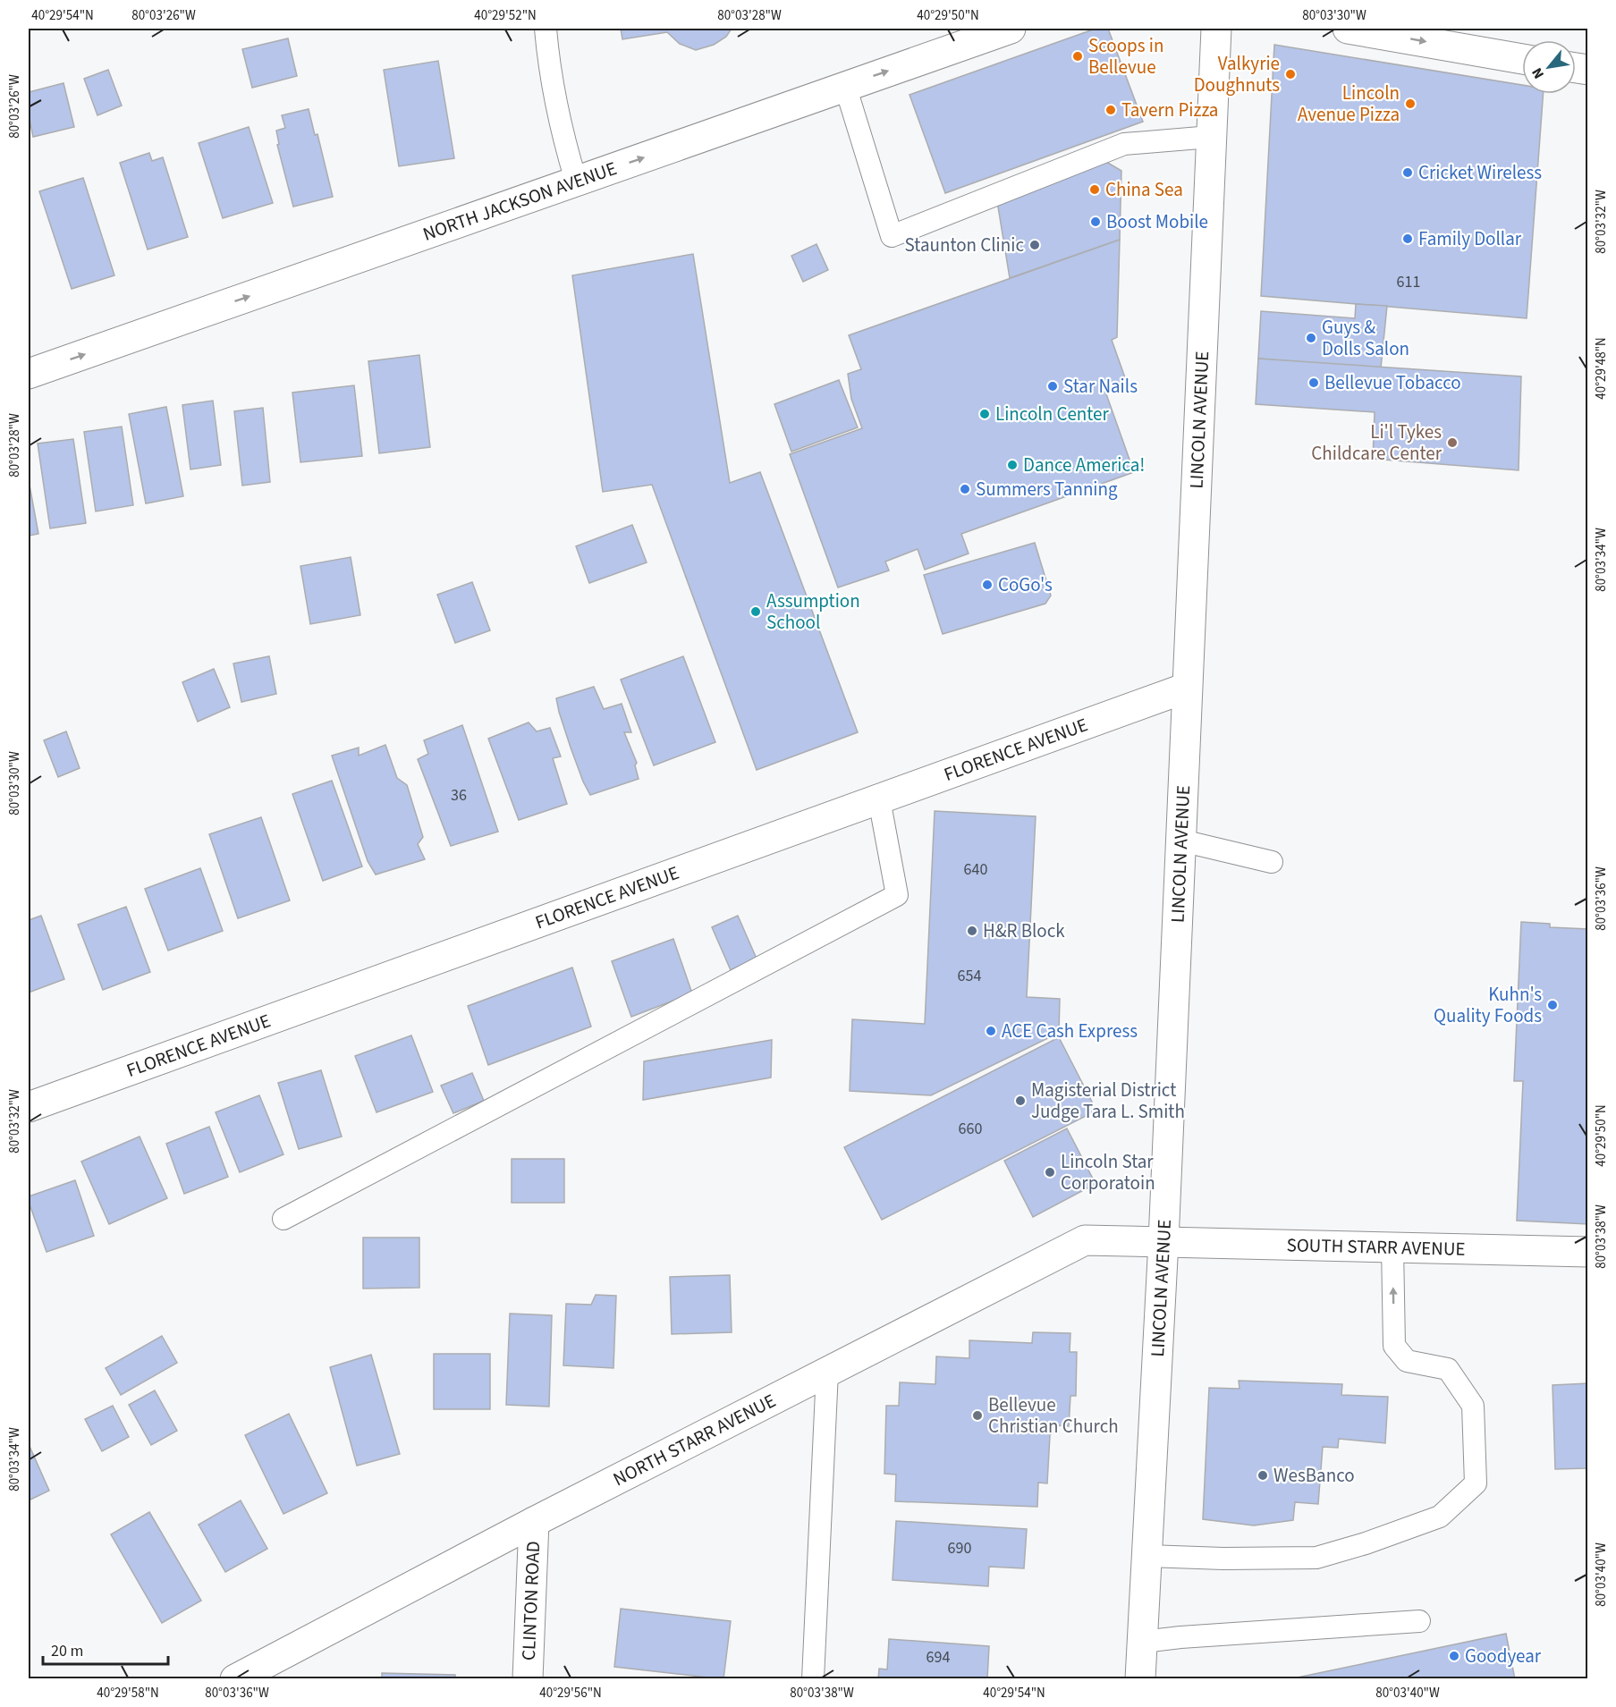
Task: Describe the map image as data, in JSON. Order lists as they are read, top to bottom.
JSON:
{
  "streets": {
    "street": [
      "NORTH JACKSON AVENUE",
      "LINCOLN AVENUE",
      "FLORENCE AVENUE",
      "SOUTH STARR AVENUE",
      "NORTH STARR AVENUE",
      "CLINTON ROAD"
    ]
  },
  "crossings": [
    ["LINCOLN AVENUE", "FLORENCE AVENUE"],
    ["LINCOLN AVENUE", "SOUTH STARR AVENUE"],
    ["LINCOLN AVENUE", "NORTH STARR AVENUE"],
    ["SOUTH STARR AVENUE", "NORTH STARR AVENUE"],
    ["NORTH STARR AVENUE", "CLINTON ROAD"]
  ],
  "one_way": ["NORTH JACKSON AVENUE"],
  "places": [
    "Scoops in Bellevue",
    "Valkyrie Doughnuts",
    "Lincoln Avenue Pizza",
    "Tavern Pizza",
    "Cricket Wireless",
    "China Sea",
    "Boost Mobile",
    "Family Dollar",
    "Staunton Clinic",
    "Guys & Dolls Salon",
    "Bellevue Tobacco",
    "Star Nails",
    "Lincoln Center",
    "Li'l Tykes Childcare Center",
    "Dance America!",
    "Summers Tanning",
    "CoGo's",
    "Assumption School",
    "H&R Block",
    "Kuhn's Quality Foods",
    "ACE Cash Express",
    "Magisterial District Judge Tara L. Smith",
    "Lincoln Star Corporatoin",
    "Bellevue Christian Church",
    "WesBanco",
    "Goodyear"
  ],
  "house_numbers": [
    "611",
    "36",
    "640",
    "654",
    "660",
    "690",
    "694"
  ],
  "scale_bar": "20 m",
  "north": "bottom left",
  "coordinates": [
    "40°29'54\"N",
    "80°03'26\"W",
    "40°29'52\"N",
    "80°03'28\"W",
    "40°29'50\"N",
    "80°03'30\"W",
    "80°03'32\"W",
    "40°29'48\"N",
    "80°03'34\"W",
    "80°03'36\"W",
    "80°03'38\"W",
    "80°03'40\"W",
    "40°29'58\"N",
    "40°29'56\"N"
  ]
}
